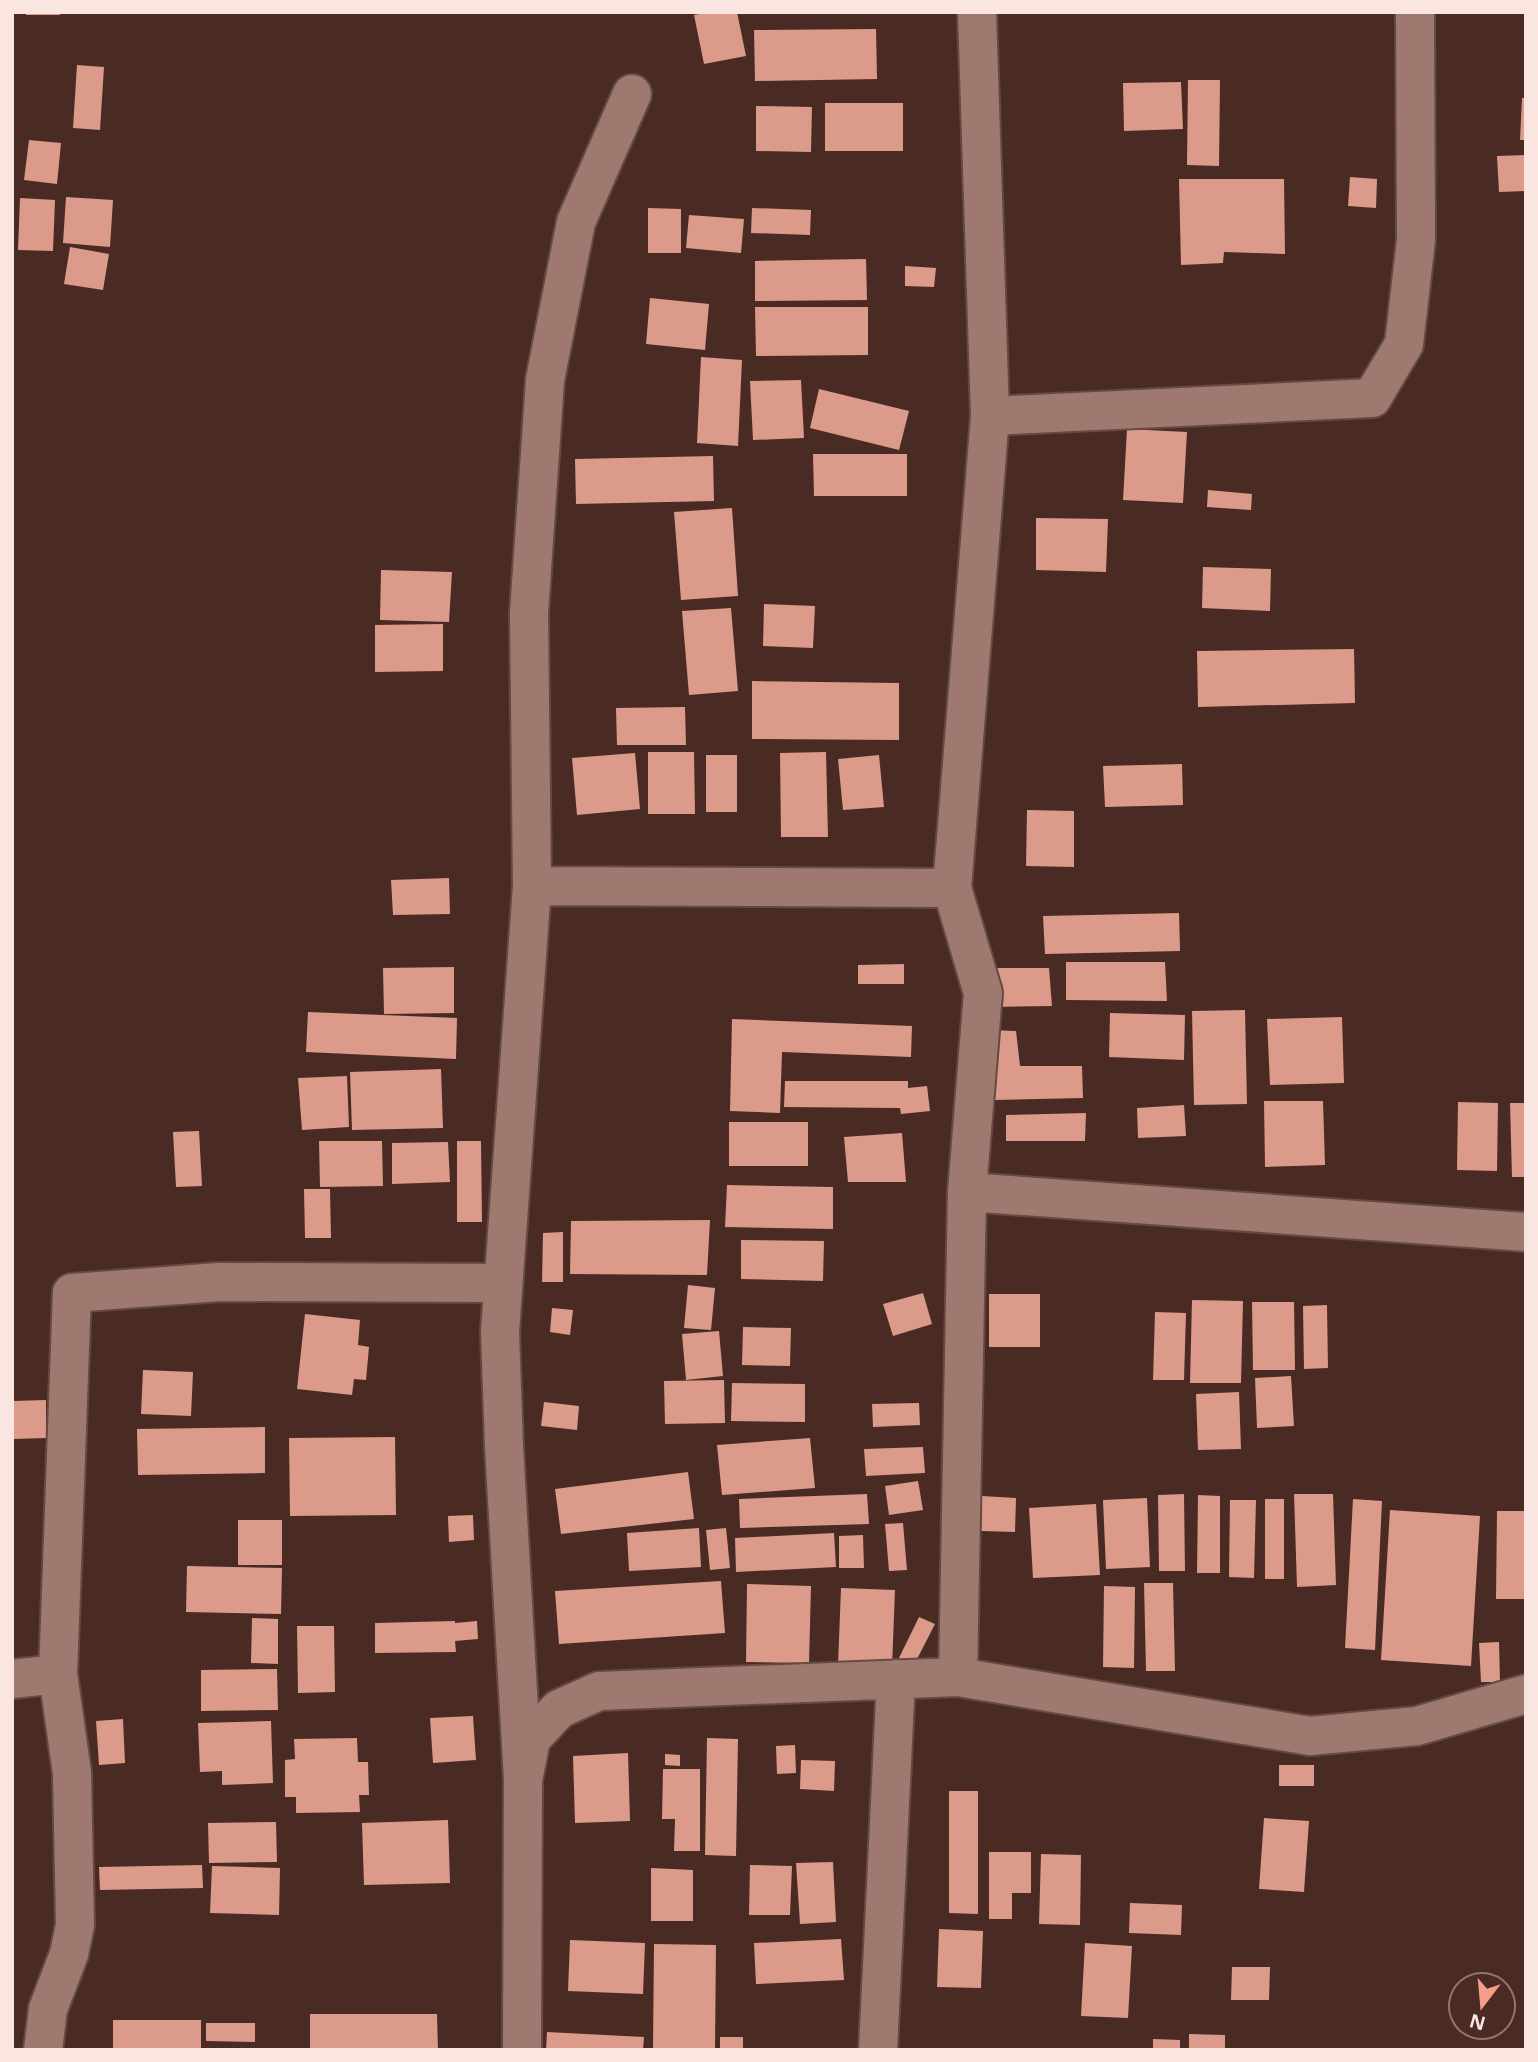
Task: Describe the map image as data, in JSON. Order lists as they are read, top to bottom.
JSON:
{
  "north": "bottom"
}
